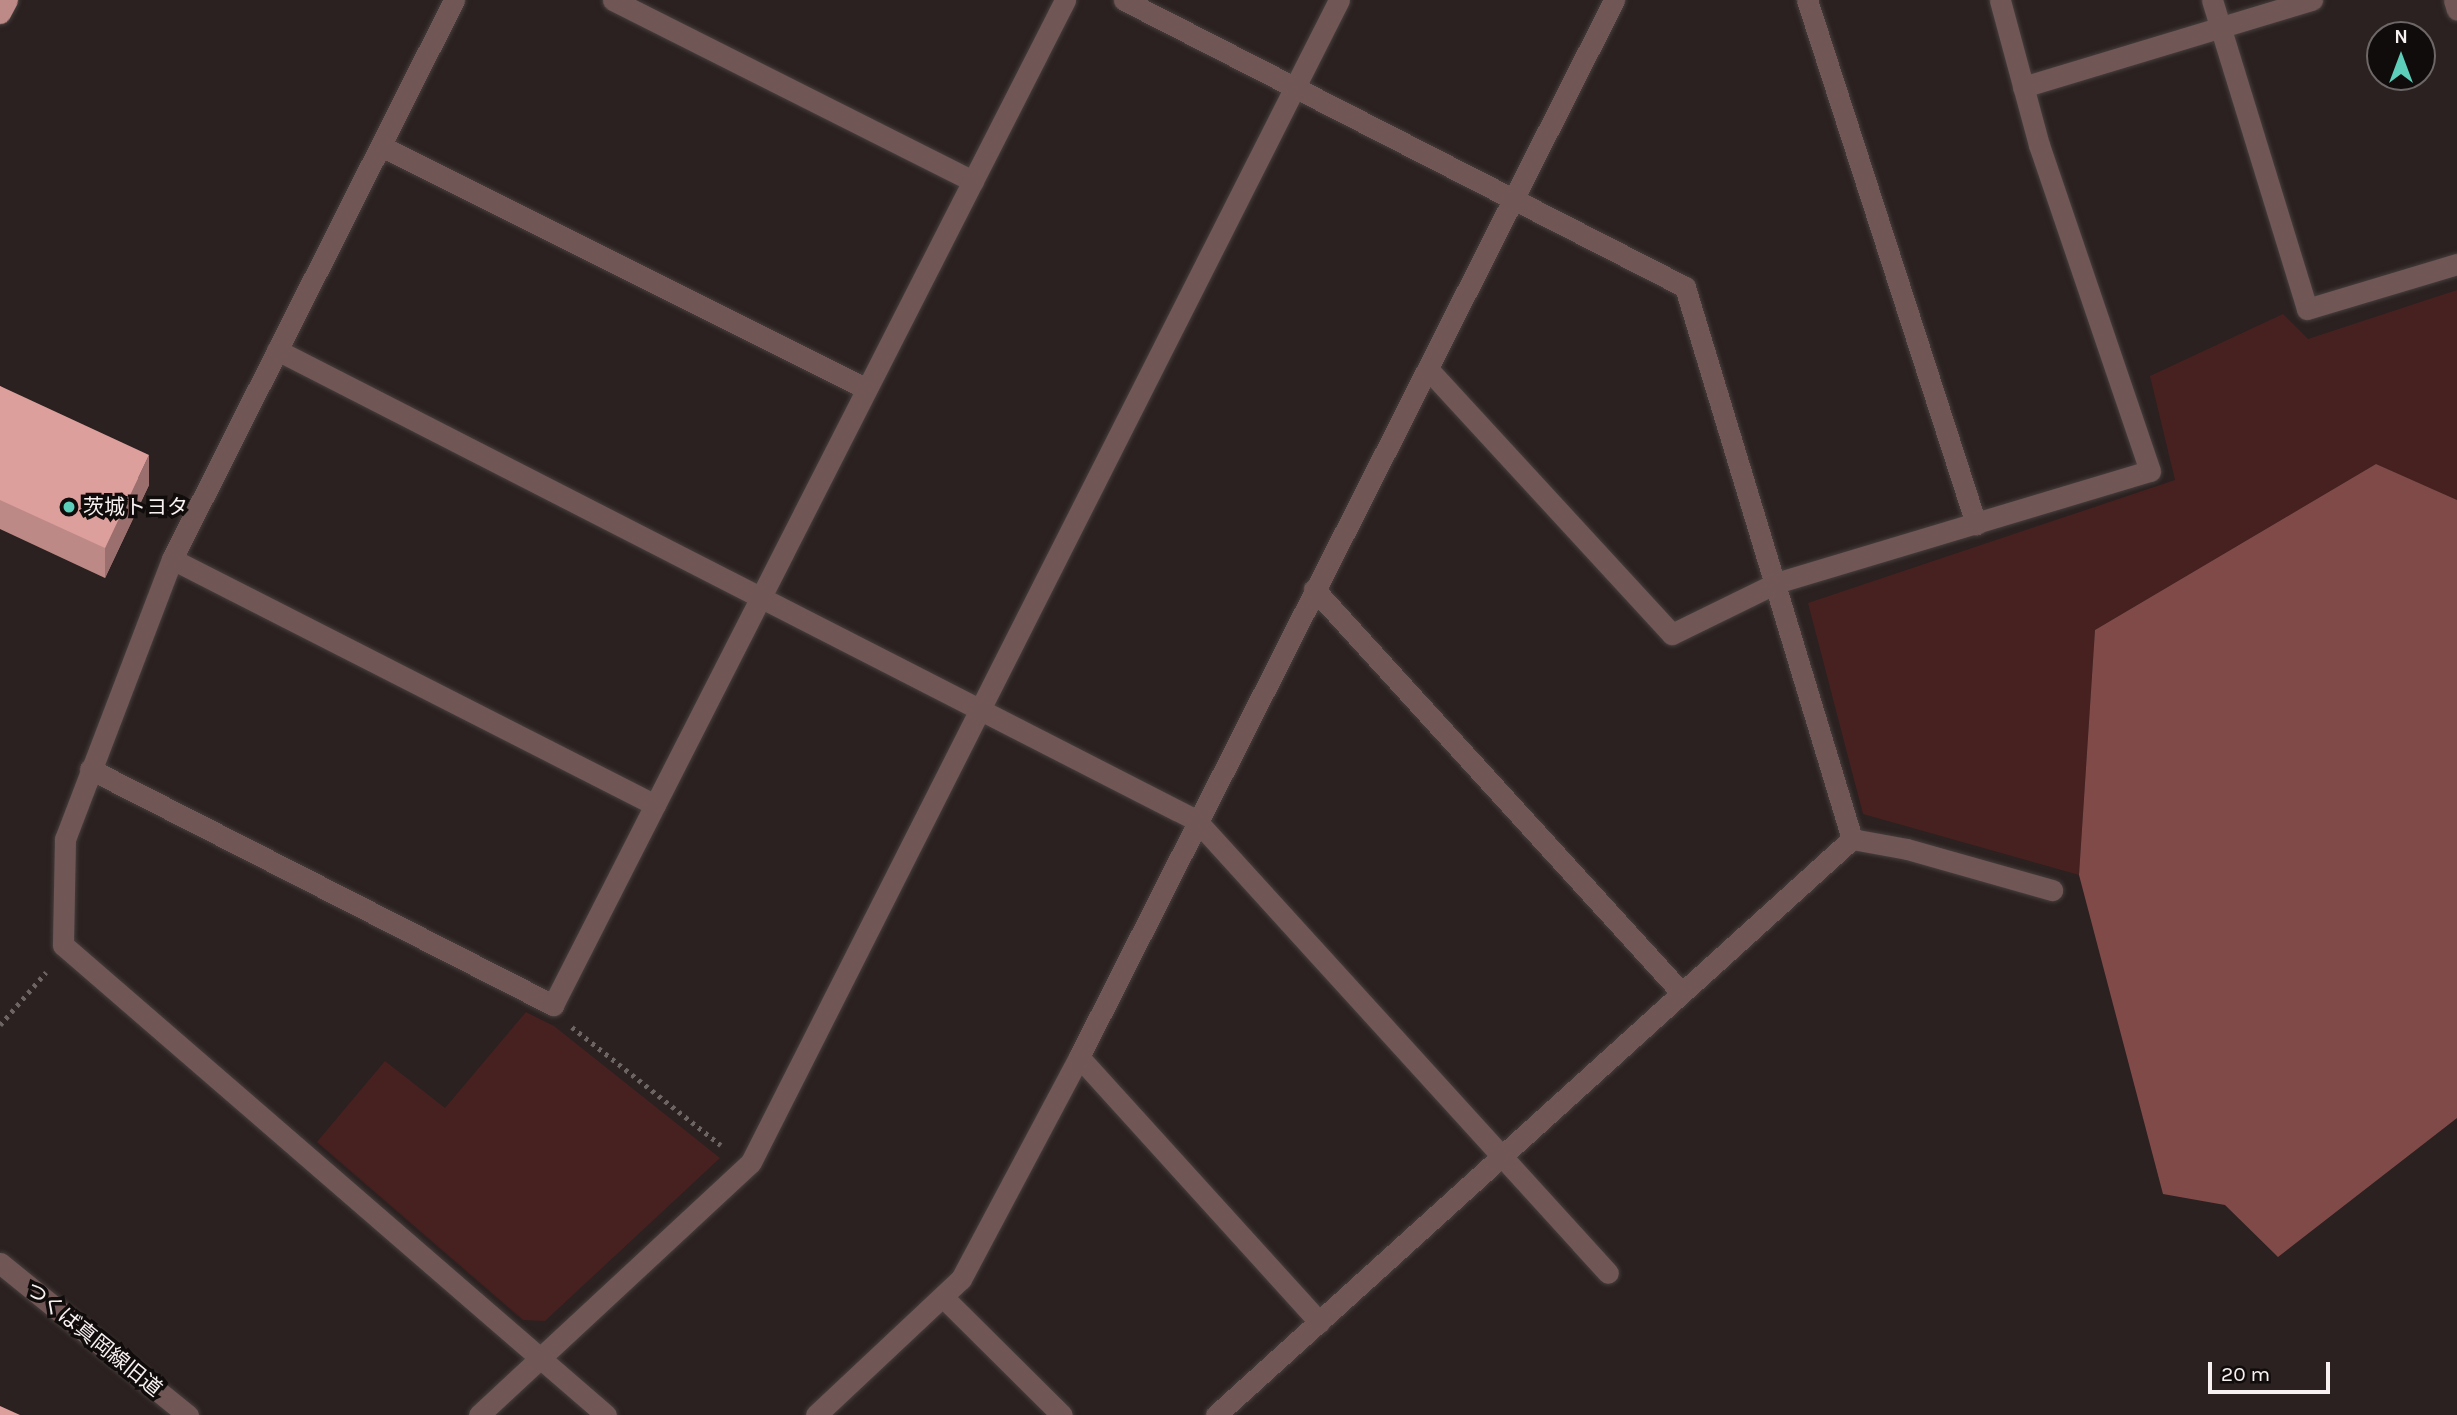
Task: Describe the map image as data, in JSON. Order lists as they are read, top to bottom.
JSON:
{
  "streets": {
    "street": ["つくば真岡線旧道"]
  },
  "places": ["茨城トヨタ"],
  "scale_bar": "20 m",
  "north": "top"
}
